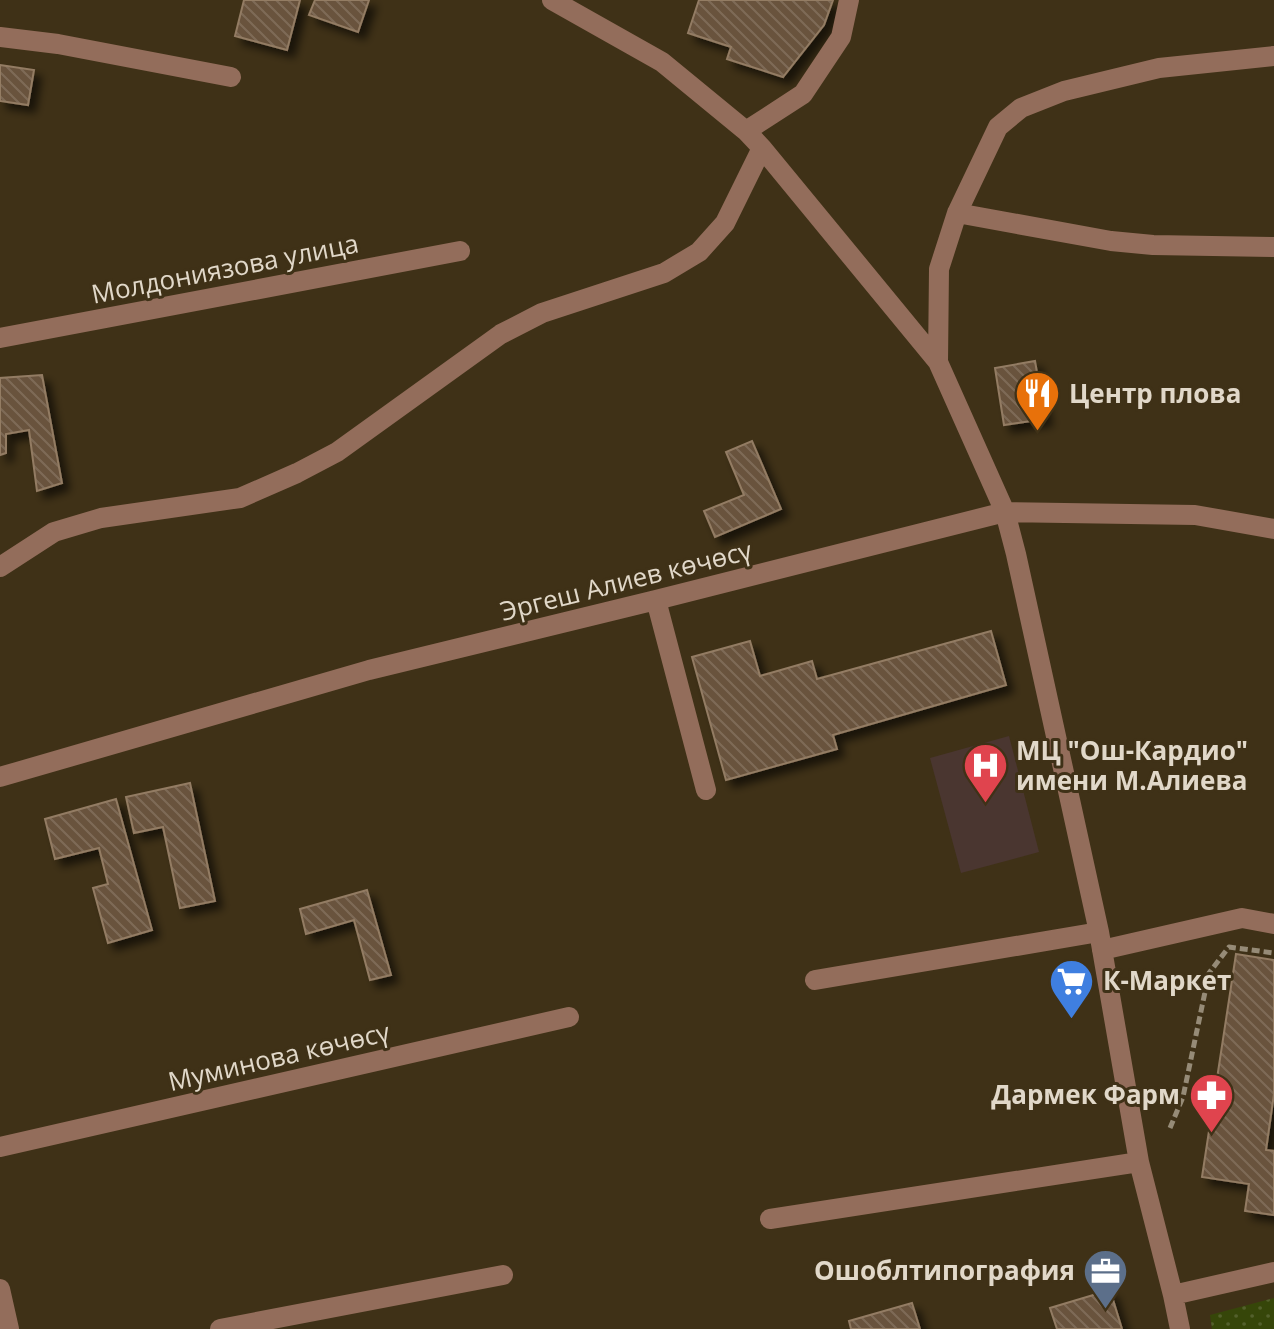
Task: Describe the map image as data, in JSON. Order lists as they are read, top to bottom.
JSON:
{
  "streets": {
    "street": ["Молдониязова улица", "Эргеш Алиев көчөсү", "Муминова көчөсү"]
  },
  "places": {
    "restaurant": ["Центр плова"],
    "hospital": ["МЦ \"Ош-Кардио\" имени М.Алиева"],
    "supermarket": ["К-Маркет"],
    "pharmacy": ["Дармек Фарм"],
    "office": ["Ошоблтипография"]
  }
}
